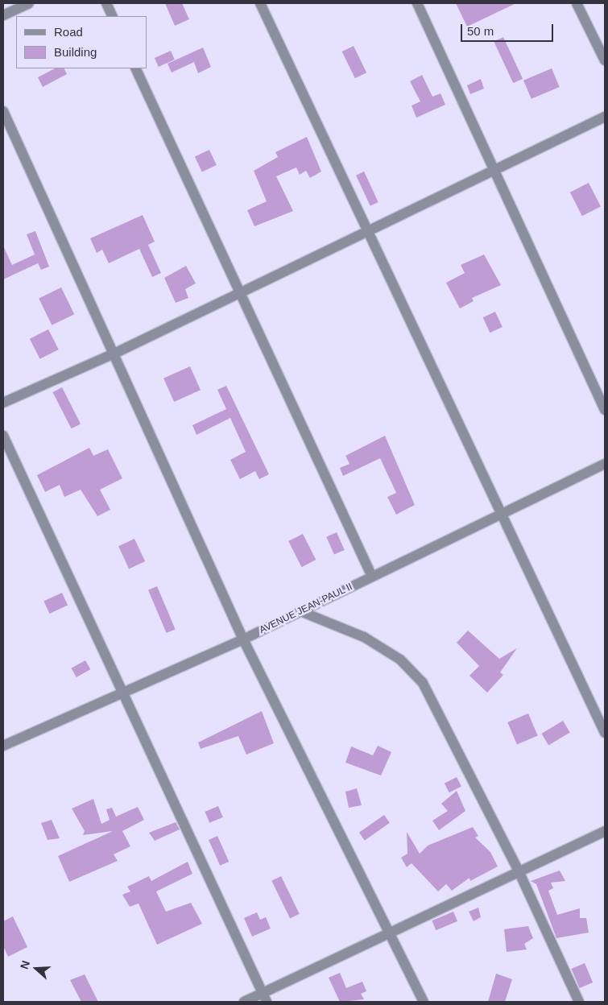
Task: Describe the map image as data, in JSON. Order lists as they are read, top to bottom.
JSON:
{
  "streets": {
    "street": ["AVENUE JEAN-PAUL II"]
  },
  "legend": ["Road", "Building"],
  "scale_bar": "50 m",
  "north": "left"
}
